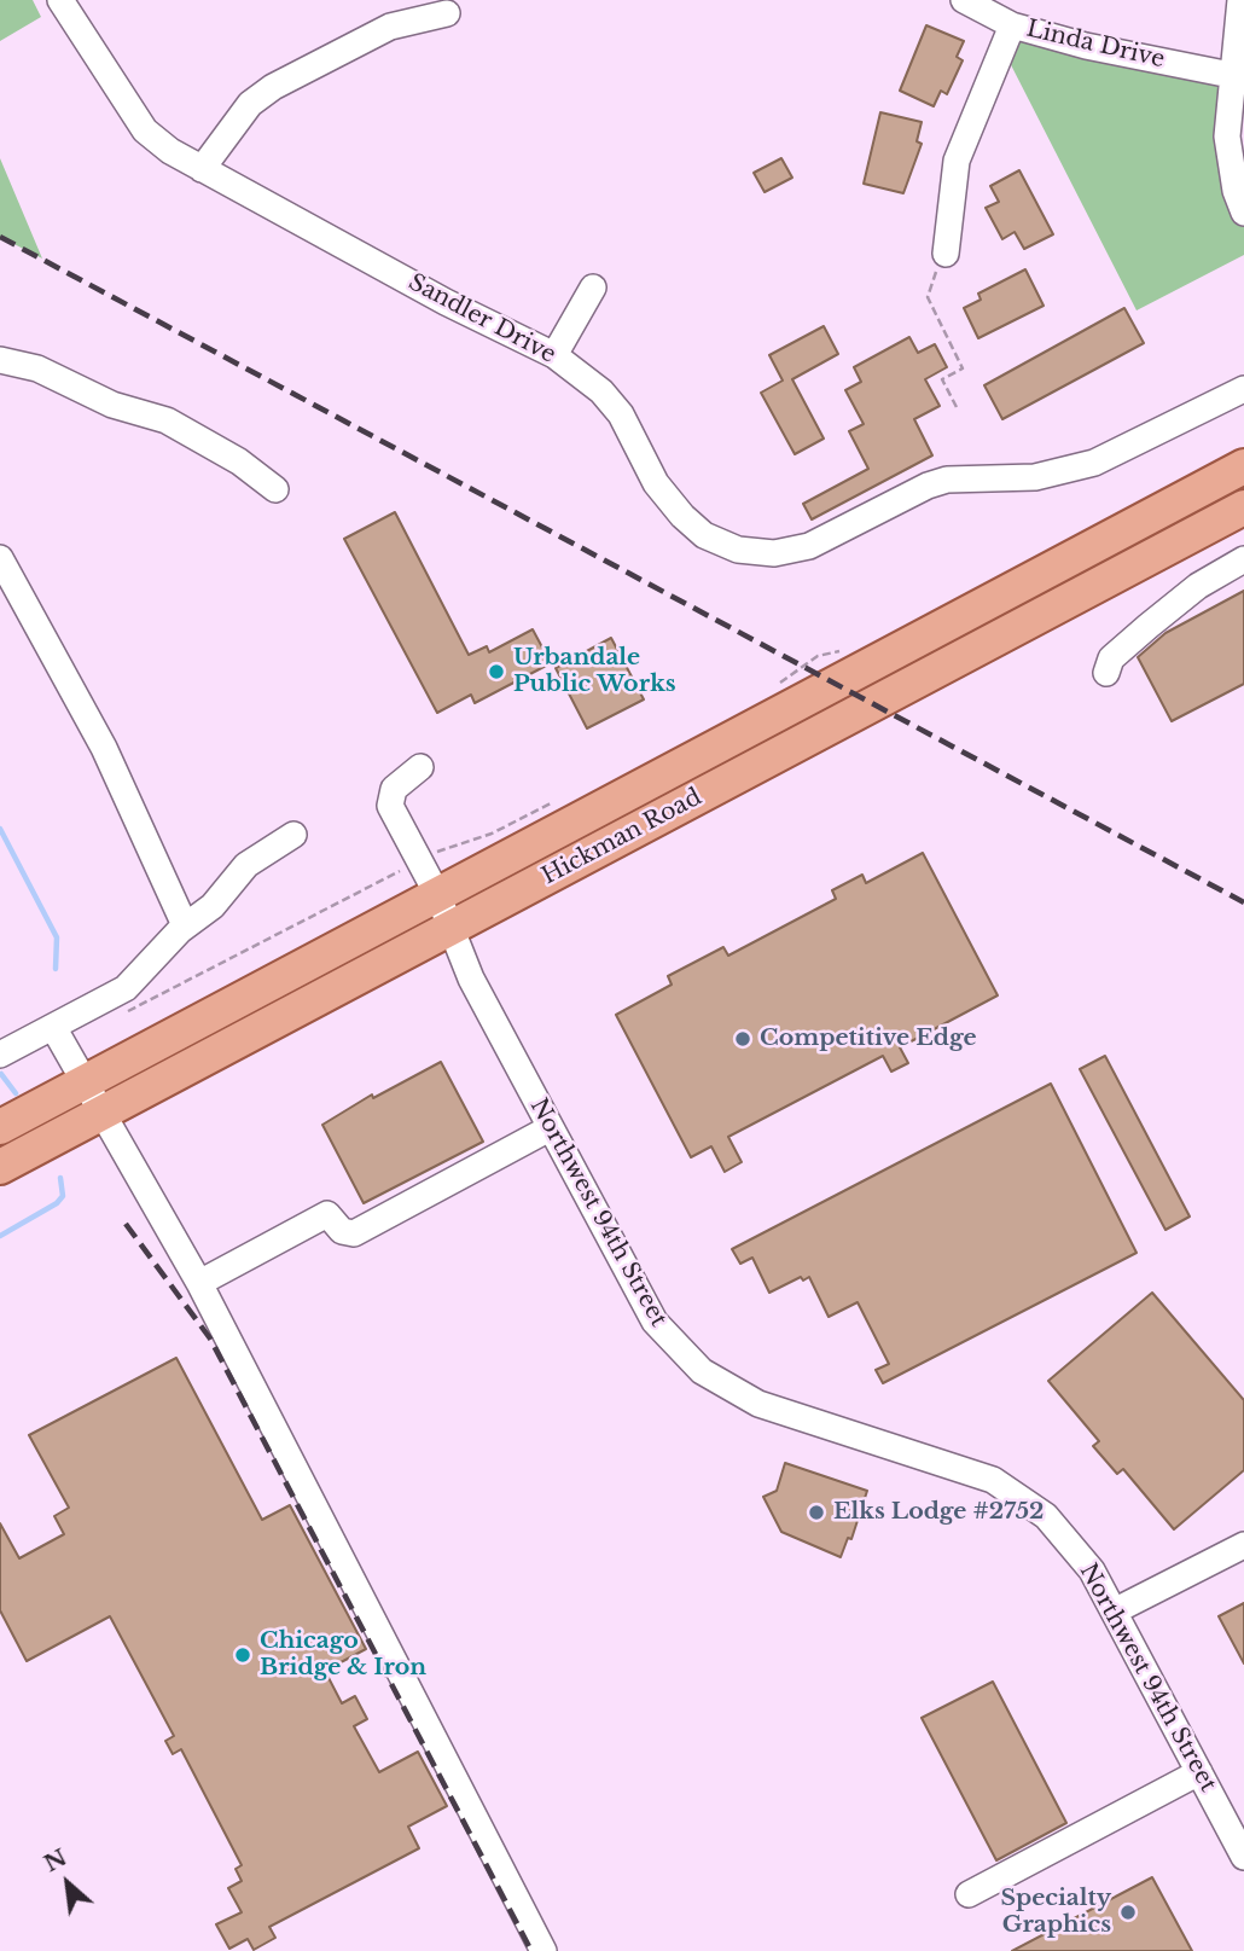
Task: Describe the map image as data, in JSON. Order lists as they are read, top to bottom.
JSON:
{
  "streets": {
    "main road": ["Hickman Road"],
    "street": ["Linda Drive", "Sandler Drive", "Northwest 94th Street"]
  },
  "crossings": [
    ["Hickman Road", "Northwest 94th Street"]
  ],
  "places": [
    "Urbandale Public Works",
    "Competitive Edge",
    "Elks Lodge #2752",
    "Chicago Bridge & Iron",
    "Specialty Graphics"
  ],
  "north": "top left"
}
